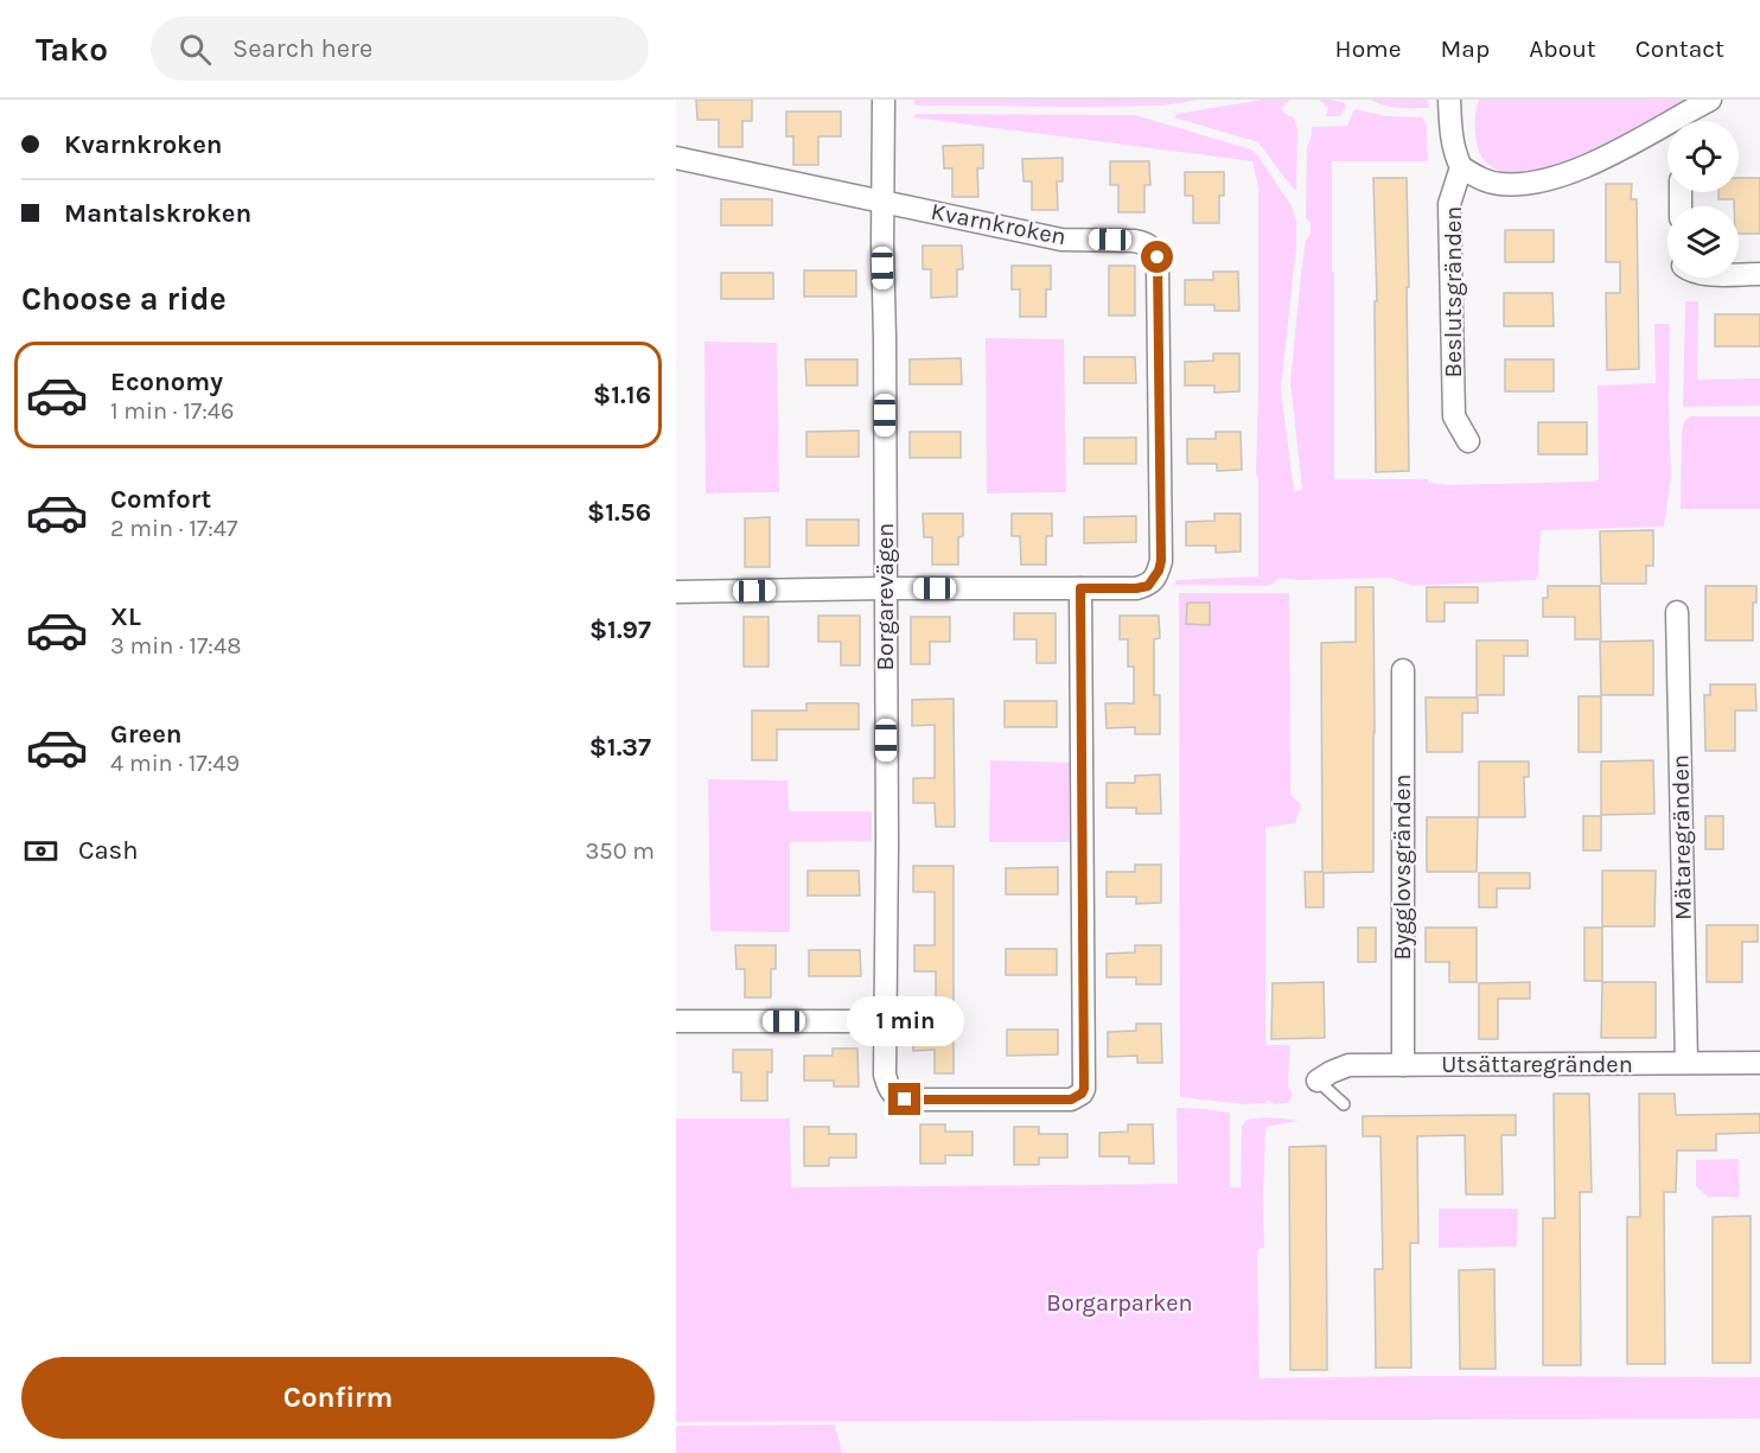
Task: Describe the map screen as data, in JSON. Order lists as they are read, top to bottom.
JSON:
{
  "streets": {
    "street": [
      "Kvarnkroken",
      "Beslutsgränden",
      "Borgarevägen",
      "Mätaregränden",
      "Bygglovsgränden",
      "Utsättaregränden"
    ]
  },
  "crossings": [
    ["Kvarnkroken", "Borgarevägen"],
    ["Mätaregränden", "Utsättaregränden"],
    ["Bygglovsgränden", "Utsättaregränden"]
  ],
  "parks": ["Borgarparken"],
  "page": {
    "header": "Tako",
    "search": "Search here",
    "nav": [
      "Home",
      "Map",
      "About",
      "Contact"
    ],
    "banner": ["Kvarnkroken", "Mantalskroken"],
    "heading": "Choose a ride",
    "list": [
      {
        "name": "Economy",
        "note": "1 min · 17:46",
        "value": "$1.16"
      },
      {
        "name": "Comfort",
        "note": "2 min · 17:47",
        "value": "$1.56"
      },
      {
        "name": "XL",
        "note": "3 min · 17:48",
        "value": "$1.97"
      },
      {
        "name": "Green",
        "note": "4 min · 17:49",
        "value": "$1.37"
      }
    ],
    "pay": ["Cash", "350 m"],
    "bubble": "1 min",
    "buttons": "Confirm"
  }
}
